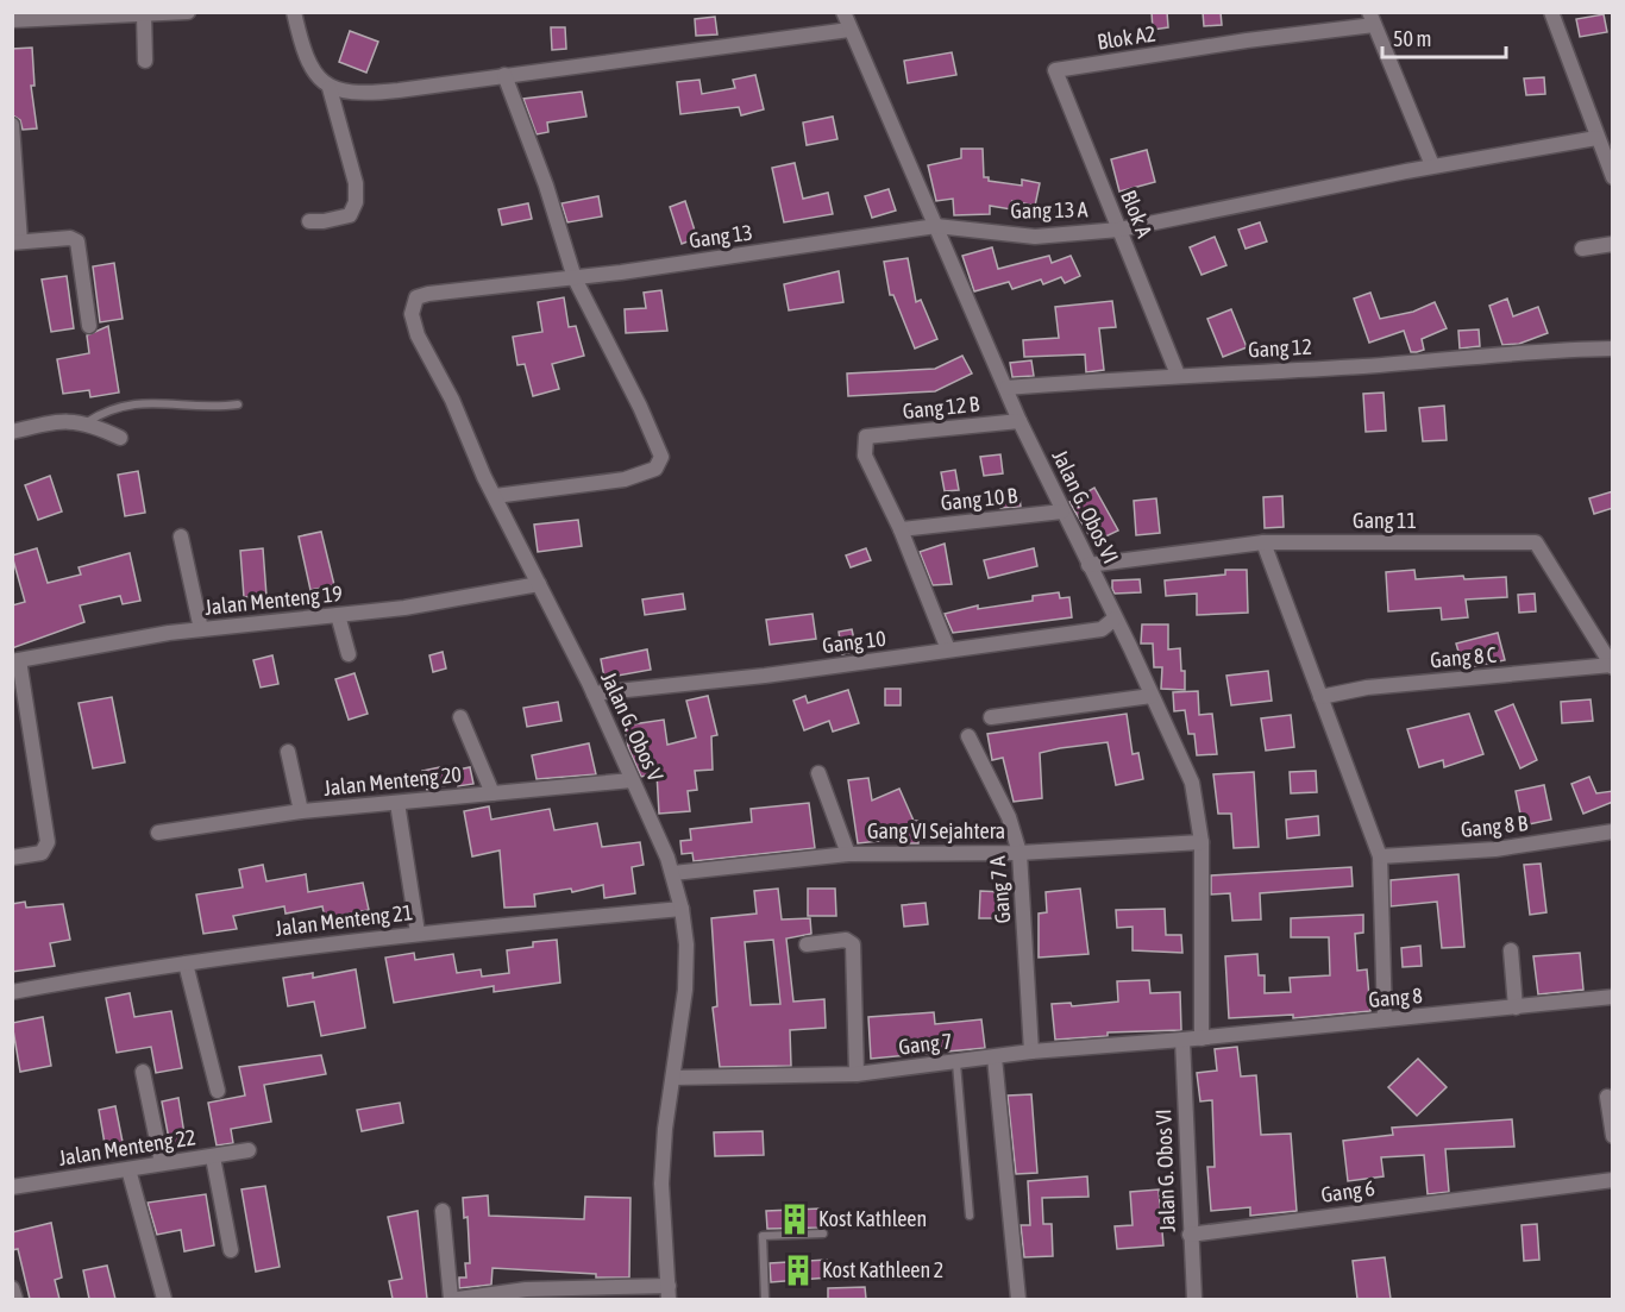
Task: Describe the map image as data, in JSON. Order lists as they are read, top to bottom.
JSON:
{
  "streets": {
    "street": [
      "Blok A2",
      "Gang 13 A",
      "Blok A",
      "Gang 13",
      "Gang 12",
      "Gang 12 B",
      "Gang 10 B",
      "Jalan G. Obos VI",
      "Gang 11",
      "Jalan Menteng 19",
      "Gang 10",
      "Gang 8 C",
      "Jalan G. Obos V",
      "Jalan Menteng 20",
      "Gang 8 B",
      "Gang VI Sejahtera",
      "Gang 7 A",
      "Jalan Menteng 21",
      "Gang 8",
      "Gang 7",
      "Jalan Menteng 22",
      "Gang 6"
    ]
  },
  "crossings": [
    ["Blok A2", "Blok A"],
    ["Gang 13 A", "Blok A"],
    ["Gang 13 A", "Gang 13"],
    ["Gang 13 A", "Jalan G. Obos VI"],
    ["Blok A", "Gang 12"],
    ["Gang 13", "Jalan G. Obos VI"],
    ["Gang 13", "Jalan G. Obos V"],
    ["Gang 12", "Jalan G. Obos VI"],
    ["Gang 12 B", "Gang 10 B"],
    ["Gang 12 B", "Jalan G. Obos VI"],
    ["Gang 10 B", "Jalan G. Obos VI"],
    ["Jalan G. Obos VI", "Gang 11"],
    ["Jalan G. Obos VI", "Gang 10"],
    ["Jalan G. Obos VI", "Gang VI Sejahtera"],
    ["Jalan G. Obos VI", "Gang 8"],
    ["Jalan G. Obos VI", "Gang 7"],
    ["Jalan G. Obos VI", "Gang 6"],
    ["Gang 11", "Gang 8 C"],
    ["Jalan Menteng 19", "Jalan G. Obos V"],
    ["Gang 10", "Jalan G. Obos V"],
    ["Jalan G. Obos V", "Jalan Menteng 20"],
    ["Jalan G. Obos V", "Gang VI Sejahtera"],
    ["Jalan G. Obos V", "Jalan Menteng 21"],
    ["Jalan G. Obos V", "Gang 7"],
    ["Gang VI Sejahtera", "Gang 7 A"],
    ["Gang 7 A", "Gang 7"],
    ["Gang 8", "Gang 7"]
  ],
  "places": {
    "building": ["Kost Kathleen", "Kost Kathleen 2"]
  },
  "scale_bar": "50 m"
}
